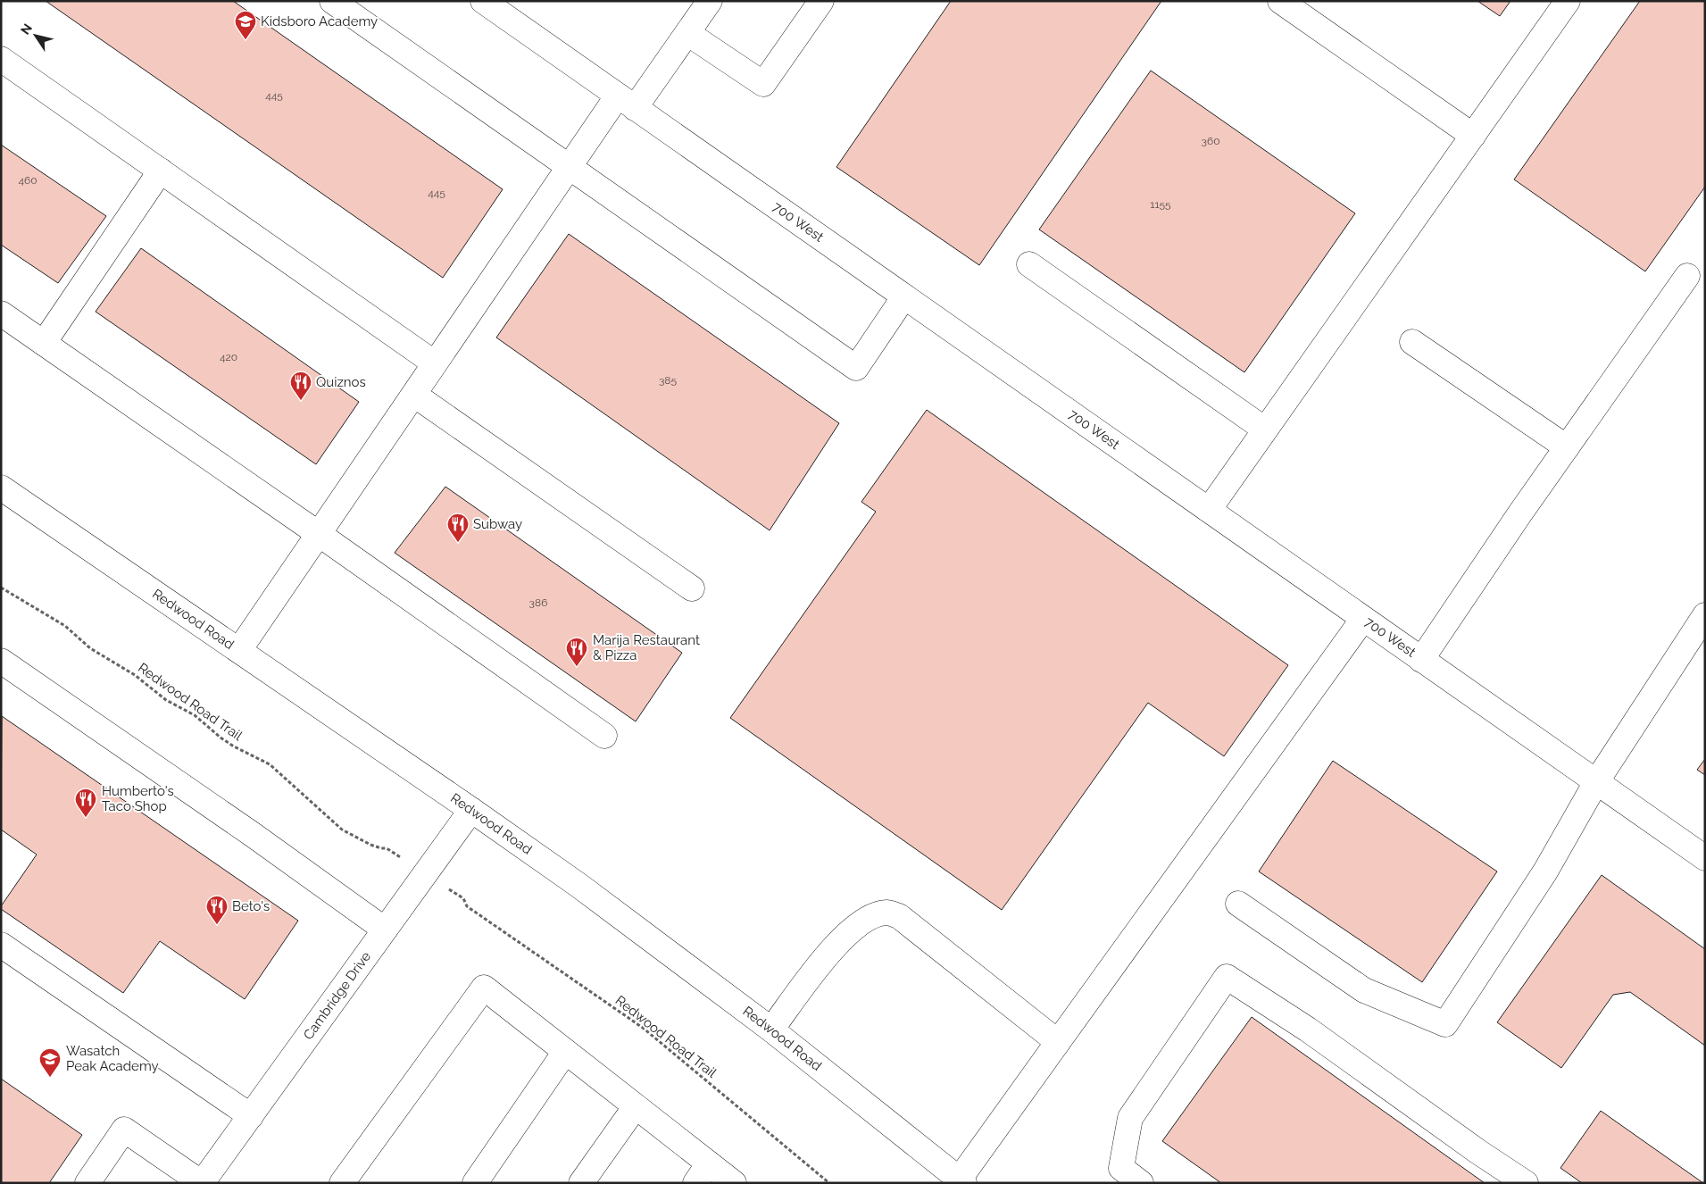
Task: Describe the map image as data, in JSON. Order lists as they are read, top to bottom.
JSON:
{
  "streets": {
    "street": ["700 West", "Redwood Road", "Cambridge Drive"],
    "path": ["Redwood Road Trail"]
  },
  "crossings": [
    ["Redwood Road", "Cambridge Drive"]
  ],
  "places": {
    "school or university": ["Kidsboro Academy", "Wasatch Peak Academy"],
    "restaurant": [
      "Quiznos",
      "Subway",
      "Marija Restaurant & Pizza",
      "Humberto's Taco Shop",
      "Beto's"
    ]
  },
  "house_numbers": [
    "445",
    "360",
    "460",
    "445",
    "1155",
    "420",
    "385",
    "386"
  ],
  "north": "top left"
}
